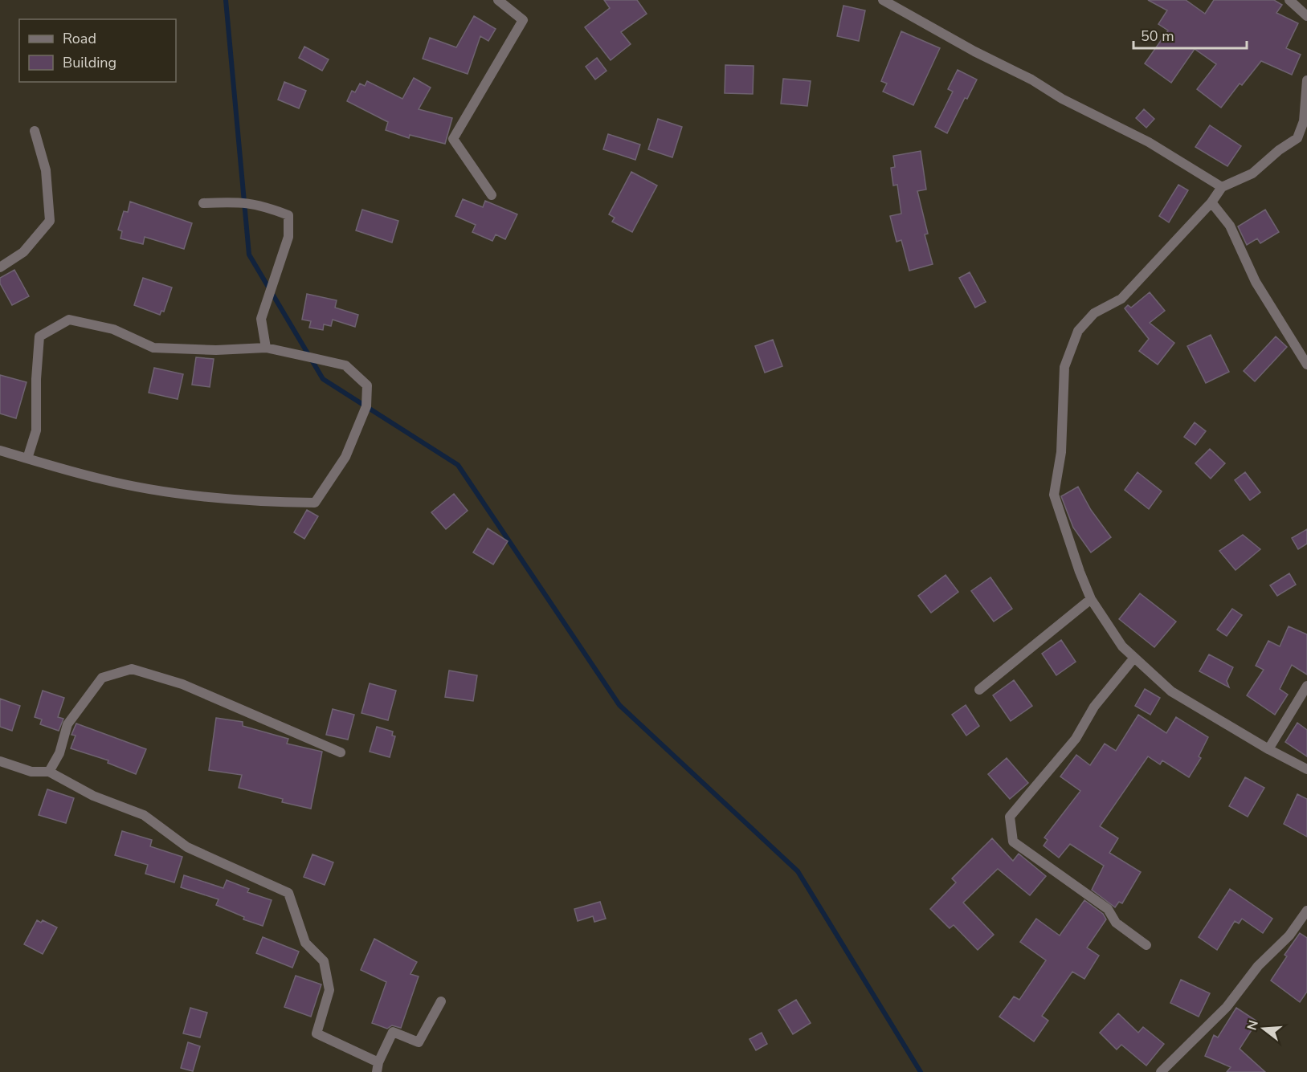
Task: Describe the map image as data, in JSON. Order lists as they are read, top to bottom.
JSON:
{
  "legend": ["Road", "Building"],
  "scale_bar": "50 m",
  "north": "left"
}
